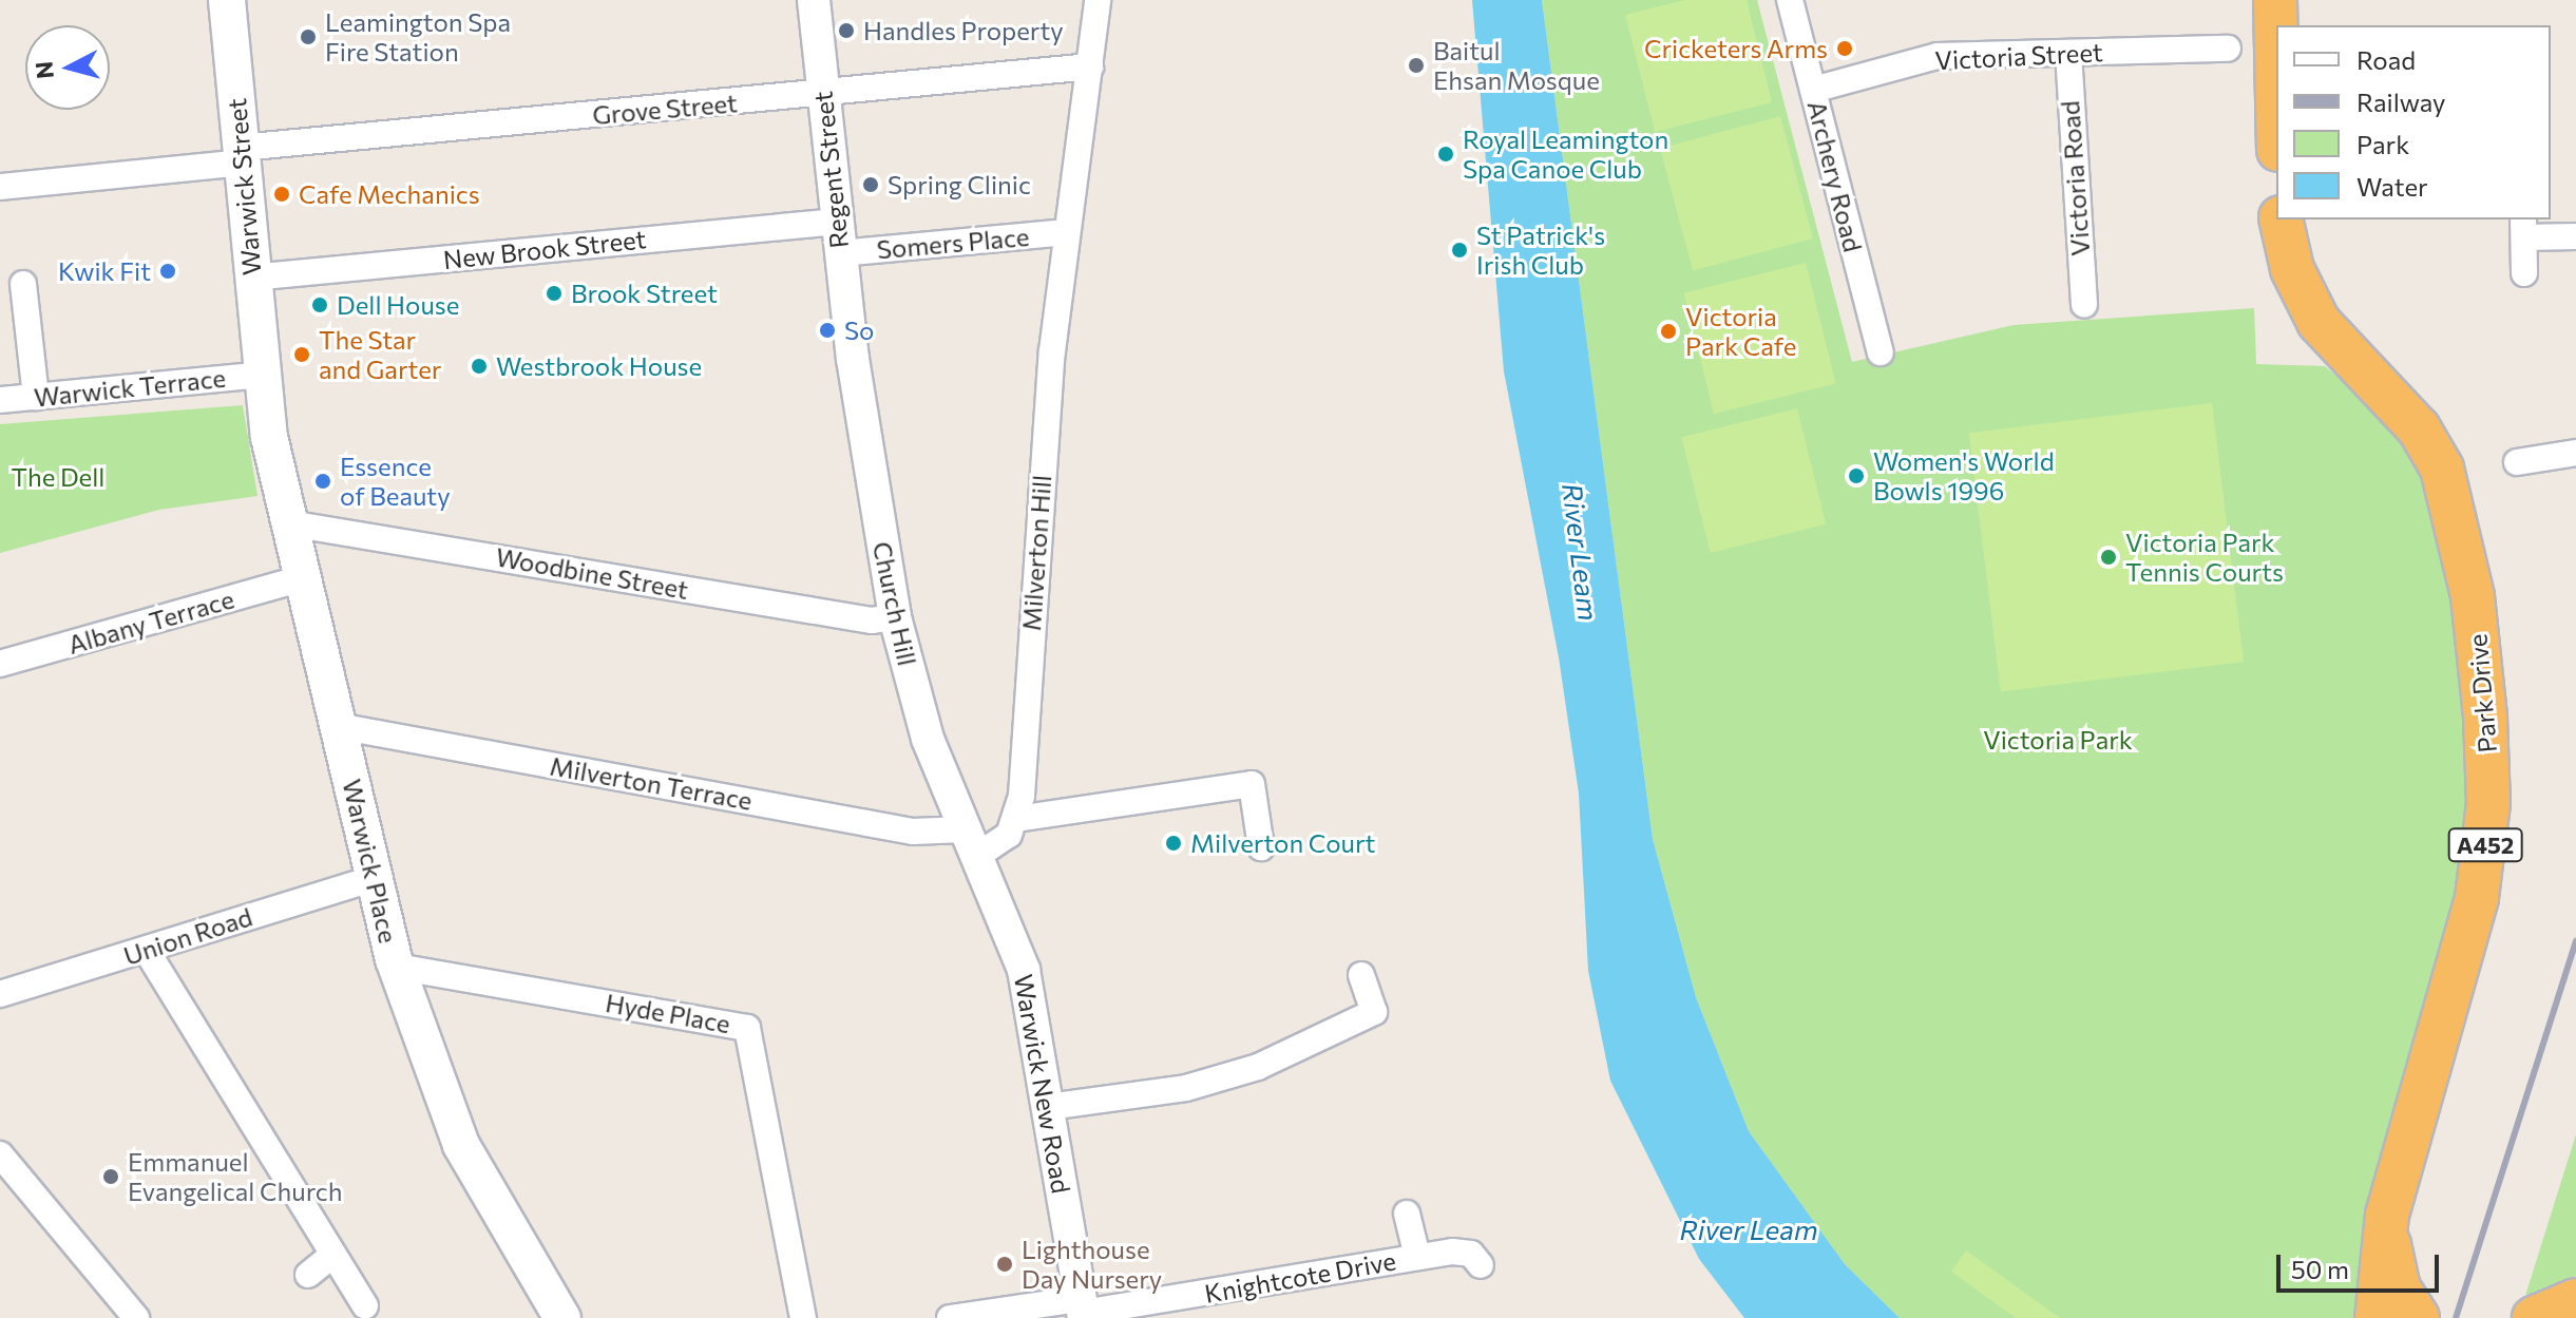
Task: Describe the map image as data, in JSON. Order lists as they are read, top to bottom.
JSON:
{
  "streets": {
    "highway": ["Park Drive", "A452"],
    "main road": ["Warwick Street", "Warwick Place"],
    "street": [
      "Victoria Street",
      "Grove Street",
      "Regent Street",
      "Archery Road",
      "Victoria Road",
      "Somers Place",
      "New Brook Street",
      "Warwick Terrace",
      "Milverton Hill",
      "Woodbine Street",
      "Church Hill",
      "Albany Terrace",
      "Milverton Terrace",
      "Union Road",
      "Hyde Place",
      "Warwick New Road",
      "Knightcote Drive"
    ]
  },
  "crossings": [
    ["Victoria Street", "Archery Road"],
    ["Victoria Street", "Victoria Road"],
    ["Grove Street", "Regent Street"],
    ["Grove Street", "Warwick Street"],
    ["Grove Street", "Milverton Hill"],
    ["Regent Street", "Somers Place"],
    ["Regent Street", "New Brook Street"],
    ["Regent Street", "Church Hill"],
    ["Warwick Street", "New Brook Street"],
    ["Warwick Street", "Warwick Terrace"],
    ["Warwick Street", "Warwick Place"],
    ["Somers Place", "Milverton Hill"],
    ["Warwick Terrace", "Warwick Place"],
    ["Woodbine Street", "Church Hill"],
    ["Woodbine Street", "Warwick Place"],
    ["Church Hill", "Milverton Terrace"],
    ["Church Hill", "Warwick New Road"],
    ["Albany Terrace", "Warwick Place"],
    ["Milverton Terrace", "Warwick Place"],
    ["Milverton Terrace", "Warwick New Road"],
    ["Warwick Place", "Union Road"],
    ["Warwick Place", "Hyde Place"],
    ["Warwick New Road", "Knightcote Drive"]
  ],
  "water": ["River Leam"],
  "parks": ["The Dell", "Victoria Park"],
  "places": [
    "Handles Property",
    "Leamington Spa Fire Station",
    "Cricketers Arms",
    "Baitul Ehsan Mosque",
    "Royal Leamington Spa Canoe Club",
    "Spring Clinic",
    "Cafe Mechanics",
    "St Patrick's Irish Club",
    "Kwik Fit",
    "Brook Street",
    "Dell House",
    "So",
    "Victoria Park Cafe",
    "The Star and Garter",
    "Westbrook House",
    "Women's World Bowls 1996",
    "Essence of Beauty",
    "Victoria Park Tennis Courts",
    "Milverton Court",
    "Emmanuel Evangelical Church",
    "Lighthouse Day Nursery"
  ],
  "legend": [
    "Road",
    "Railway",
    "Park",
    "Water"
  ],
  "scale_bar": "50 m",
  "north": "left"
}
